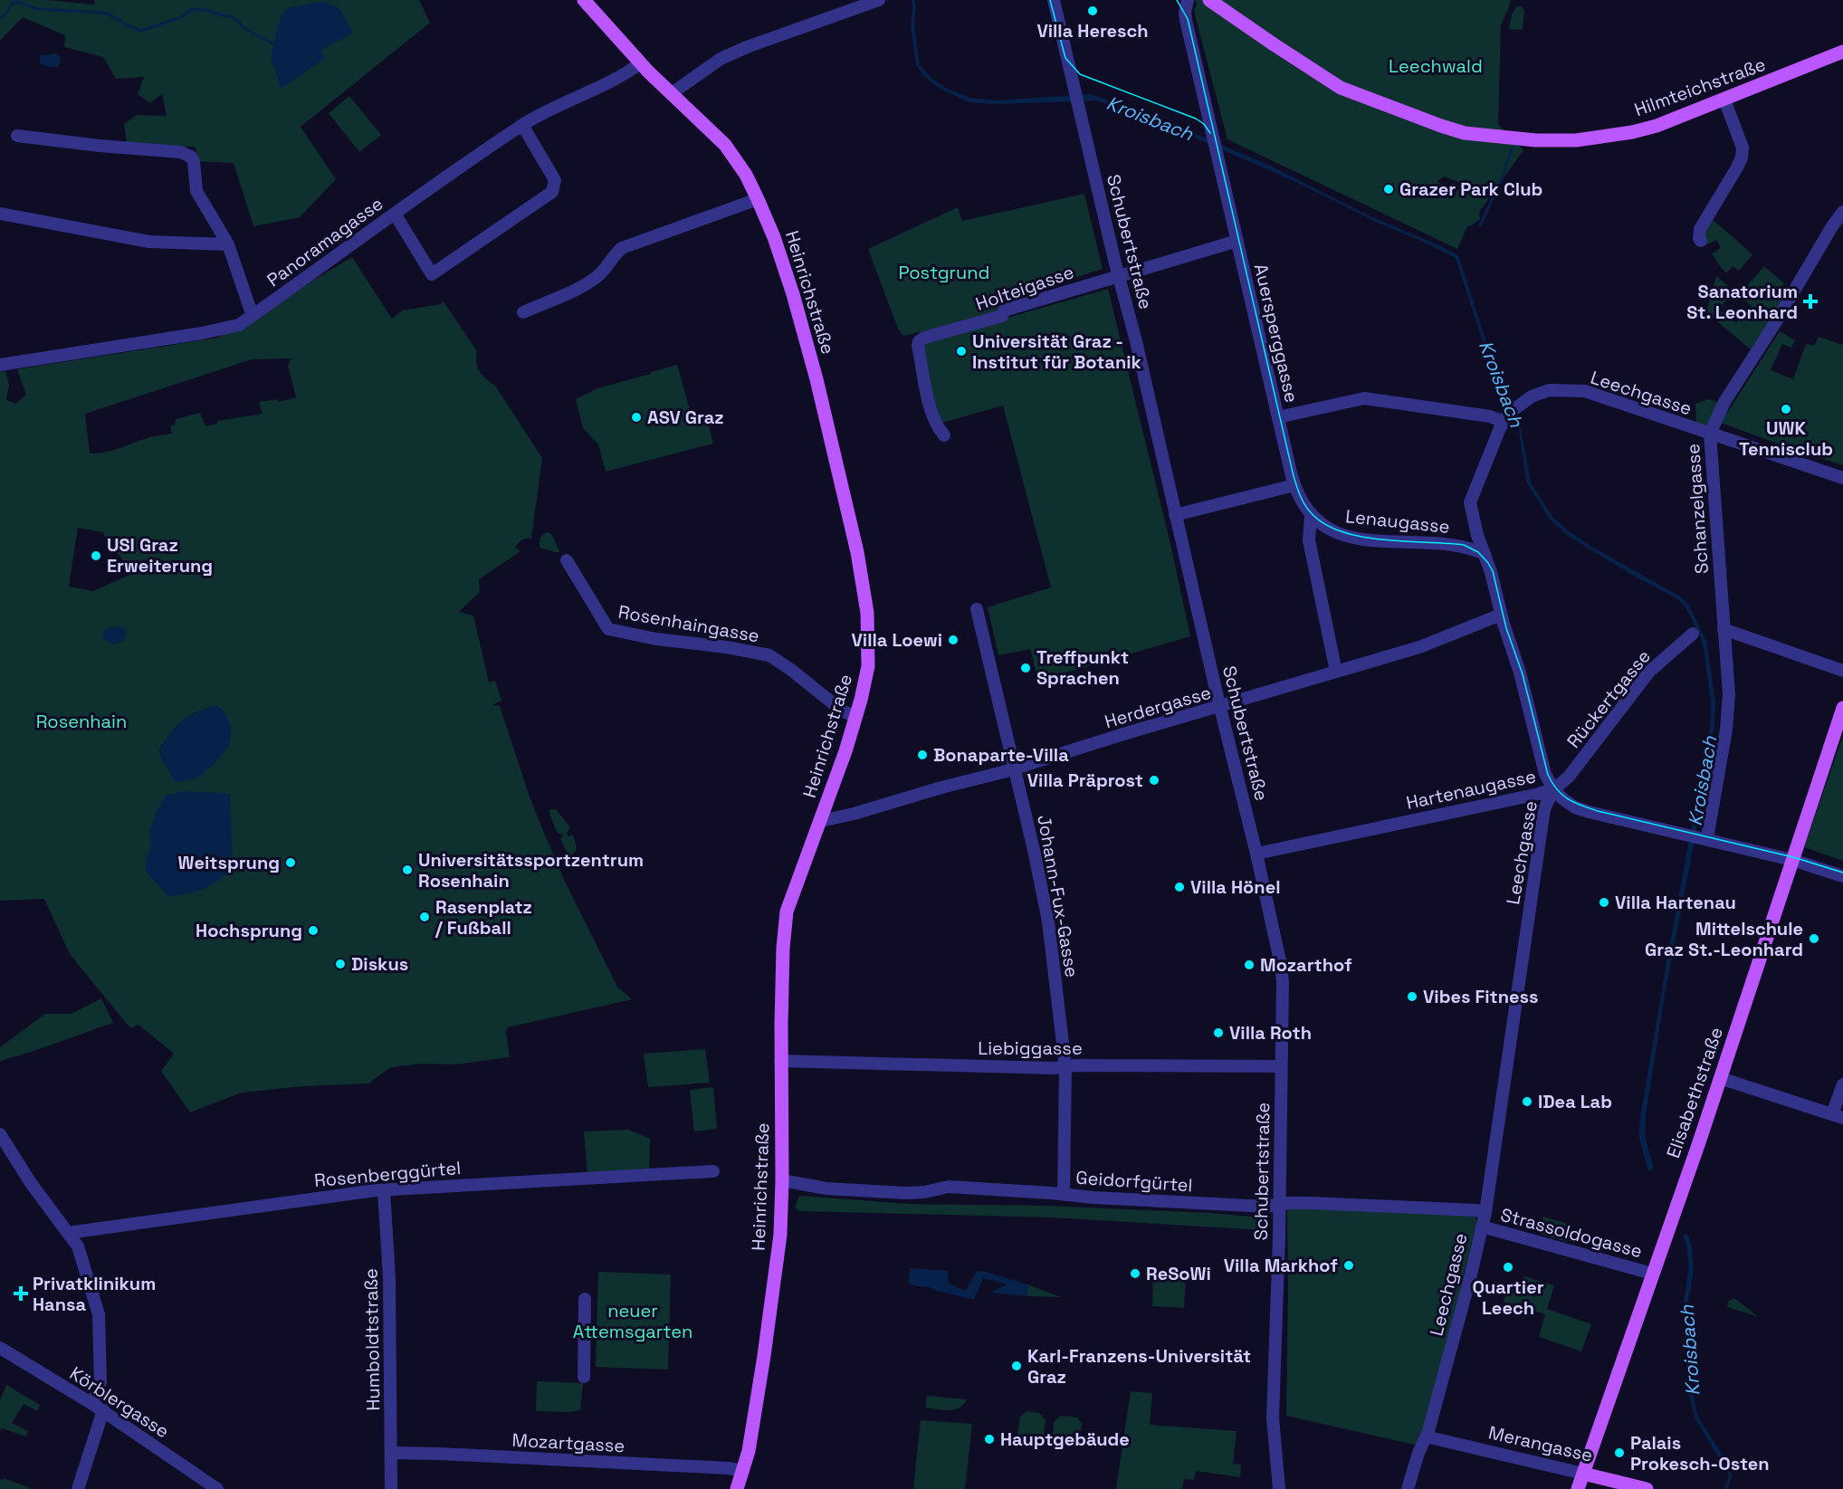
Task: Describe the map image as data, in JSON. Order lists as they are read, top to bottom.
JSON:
{
  "streets": {
    "main road": [
      "Hilmteichstraße",
      "Heinrichstraße",
      "Elisabethstraße",
      "Merangasse"
    ],
    "street": [
      "Panoramagasse",
      "Schubertstraße",
      "Holteigasse",
      "Auersperggasse",
      "Leechgasse",
      "Schanzelgasse",
      "Lenaugasse",
      "Rosenhaingasse",
      "Rückertgasse",
      "Herdergasse",
      "Hartenaugasse",
      "Johann-Fux-Gasse",
      "Liebiggasse",
      "Rosenberggürtel",
      "Geidorfgürtel",
      "Strassoldogasse",
      "Humboldtstraße",
      "Körblergasse",
      "Mozartgasse"
    ]
  },
  "crossings": [
    ["Panoramagasse", "Heinrichstraße"],
    ["Schubertstraße", "Holteigasse"],
    ["Schubertstraße", "Herdergasse"],
    ["Schubertstraße", "Hartenaugasse"],
    ["Schubertstraße", "Liebiggasse"],
    ["Schubertstraße", "Geidorfgürtel"],
    ["Holteigasse", "Auersperggasse"],
    ["Heinrichstraße", "Rosenhaingasse"],
    ["Heinrichstraße", "Herdergasse"],
    ["Heinrichstraße", "Liebiggasse"],
    ["Heinrichstraße", "Geidorfgürtel"],
    ["Heinrichstraße", "Mozartgasse"],
    ["Auersperggasse", "Lenaugasse"],
    ["Leechgasse", "Schanzelgasse"],
    ["Leechgasse", "Lenaugasse"],
    ["Leechgasse", "Rückertgasse"],
    ["Leechgasse", "Herdergasse"],
    ["Leechgasse", "Hartenaugasse"],
    ["Leechgasse", "Geidorfgürtel"],
    ["Leechgasse", "Strassoldogasse"],
    ["Leechgasse", "Merangasse"],
    ["Schanzelgasse", "Hartenaugasse"],
    ["Rückertgasse", "Hartenaugasse"],
    ["Herdergasse", "Johann-Fux-Gasse"],
    ["Hartenaugasse", "Elisabethstraße"],
    ["Johann-Fux-Gasse", "Liebiggasse"],
    ["Johann-Fux-Gasse", "Geidorfgürtel"],
    ["Elisabethstraße", "Strassoldogasse"],
    ["Elisabethstraße", "Merangasse"],
    ["Rosenberggürtel", "Humboldtstraße"],
    ["Humboldtstraße", "Mozartgasse"]
  ],
  "water": ["Kroisbach"],
  "parks": [
    "Leechwald",
    "Postgrund",
    "Rosenhain",
    "neuer Attemsgarten"
  ],
  "places": {
    "other": [
      "Villa Heresch",
      "Grazer Park Club",
      "Universität Graz - Institut für Botanik",
      "UWK Tennisclub",
      "ASV Graz",
      "USI Graz Erweiterung",
      "Villa Loewi",
      "Treffpunkt Sprachen",
      "Bonaparte-Villa",
      "Villa Präprost",
      "Weitsprung",
      "Universitätssportzentrum Rosenhain",
      "Villa Hönel",
      "Villa Hartenau",
      "Rasenplatz / Fußball",
      "Hochsprung",
      "Mittelschule Graz St.-Leonhard",
      "Diskus",
      "Mozarthof",
      "Vibes Fitness",
      "Villa Roth",
      "IDea Lab",
      "Villa Markhof",
      "Quartier Leech",
      "ReSoWi",
      "Karl-Franzens-Universität Graz",
      "Hauptgebäude",
      "Palais Prokesch-Osten"
    ],
    "health": ["Sanatorium St. Leonhard", "Privatklinikum Hansa"]
  }
}
